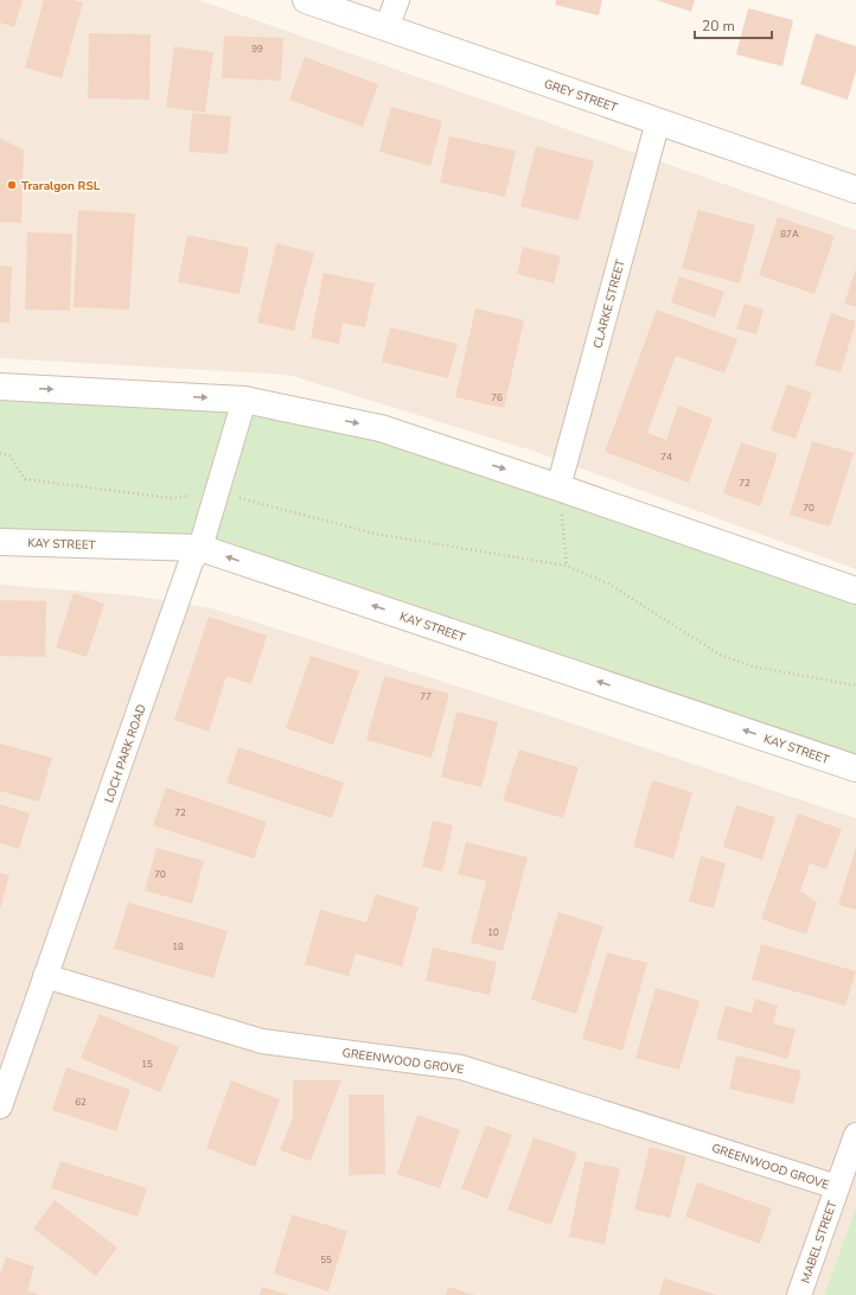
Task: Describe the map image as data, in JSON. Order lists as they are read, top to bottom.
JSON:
{
  "streets": {
    "street": [
      "GREY STREET",
      "CLARKE STREET",
      "KAY STREET",
      "LOCH PARK ROAD",
      "GREENWOOD GROVE",
      "MABEL STREET"
    ]
  },
  "crossings": [
    ["GREY STREET", "CLARKE STREET"],
    ["KAY STREET", "LOCH PARK ROAD"],
    ["LOCH PARK ROAD", "GREENWOOD GROVE"],
    ["GREENWOOD GROVE", "MABEL STREET"]
  ],
  "places": ["Traralgon RSL"],
  "house_numbers": [
    "99",
    "87A",
    "76",
    "74",
    "72",
    "70",
    "77",
    "72",
    "70",
    "10",
    "18",
    "15",
    "62",
    "55"
  ],
  "scale_bar": "20 m"
}
